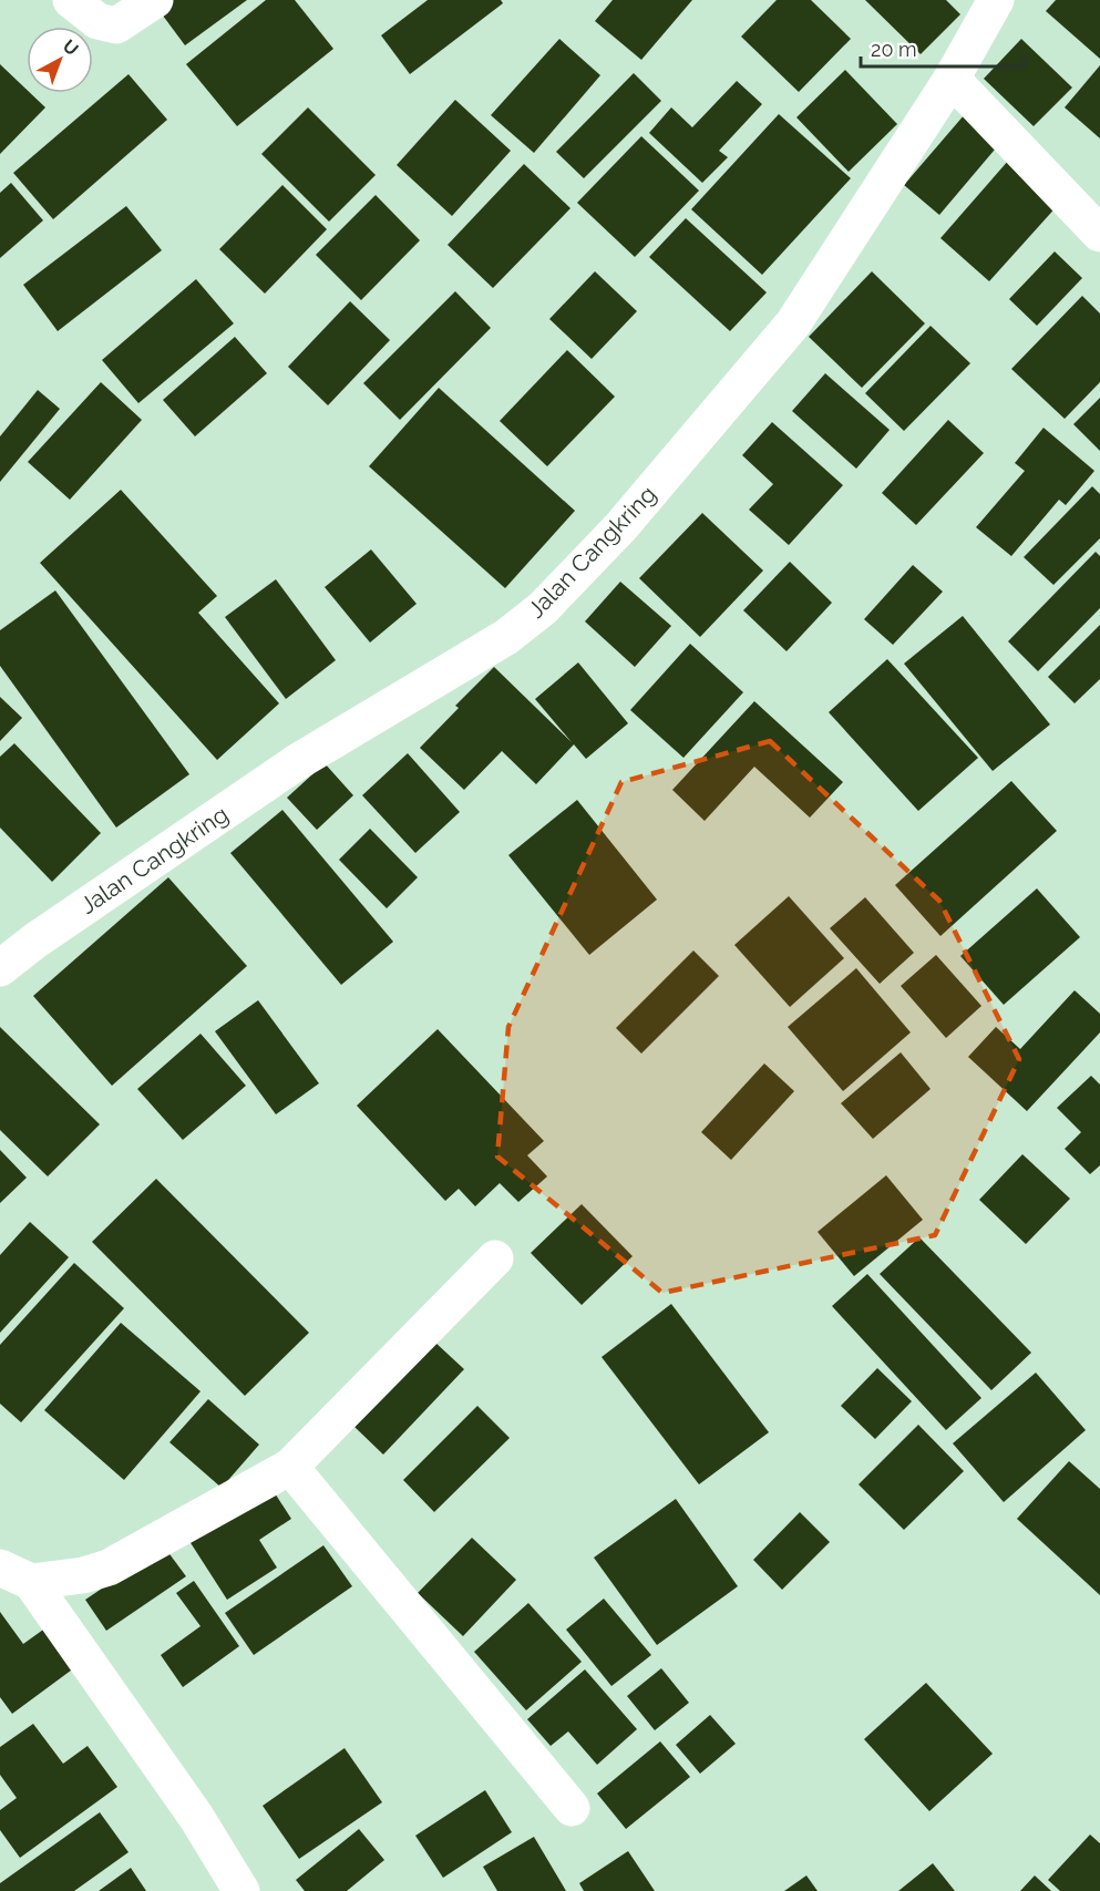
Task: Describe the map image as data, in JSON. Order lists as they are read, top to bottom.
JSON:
{
  "streets": {
    "street": ["Jalan Cangkring"]
  },
  "scale_bar": "20 m",
  "north": "top right"
}
